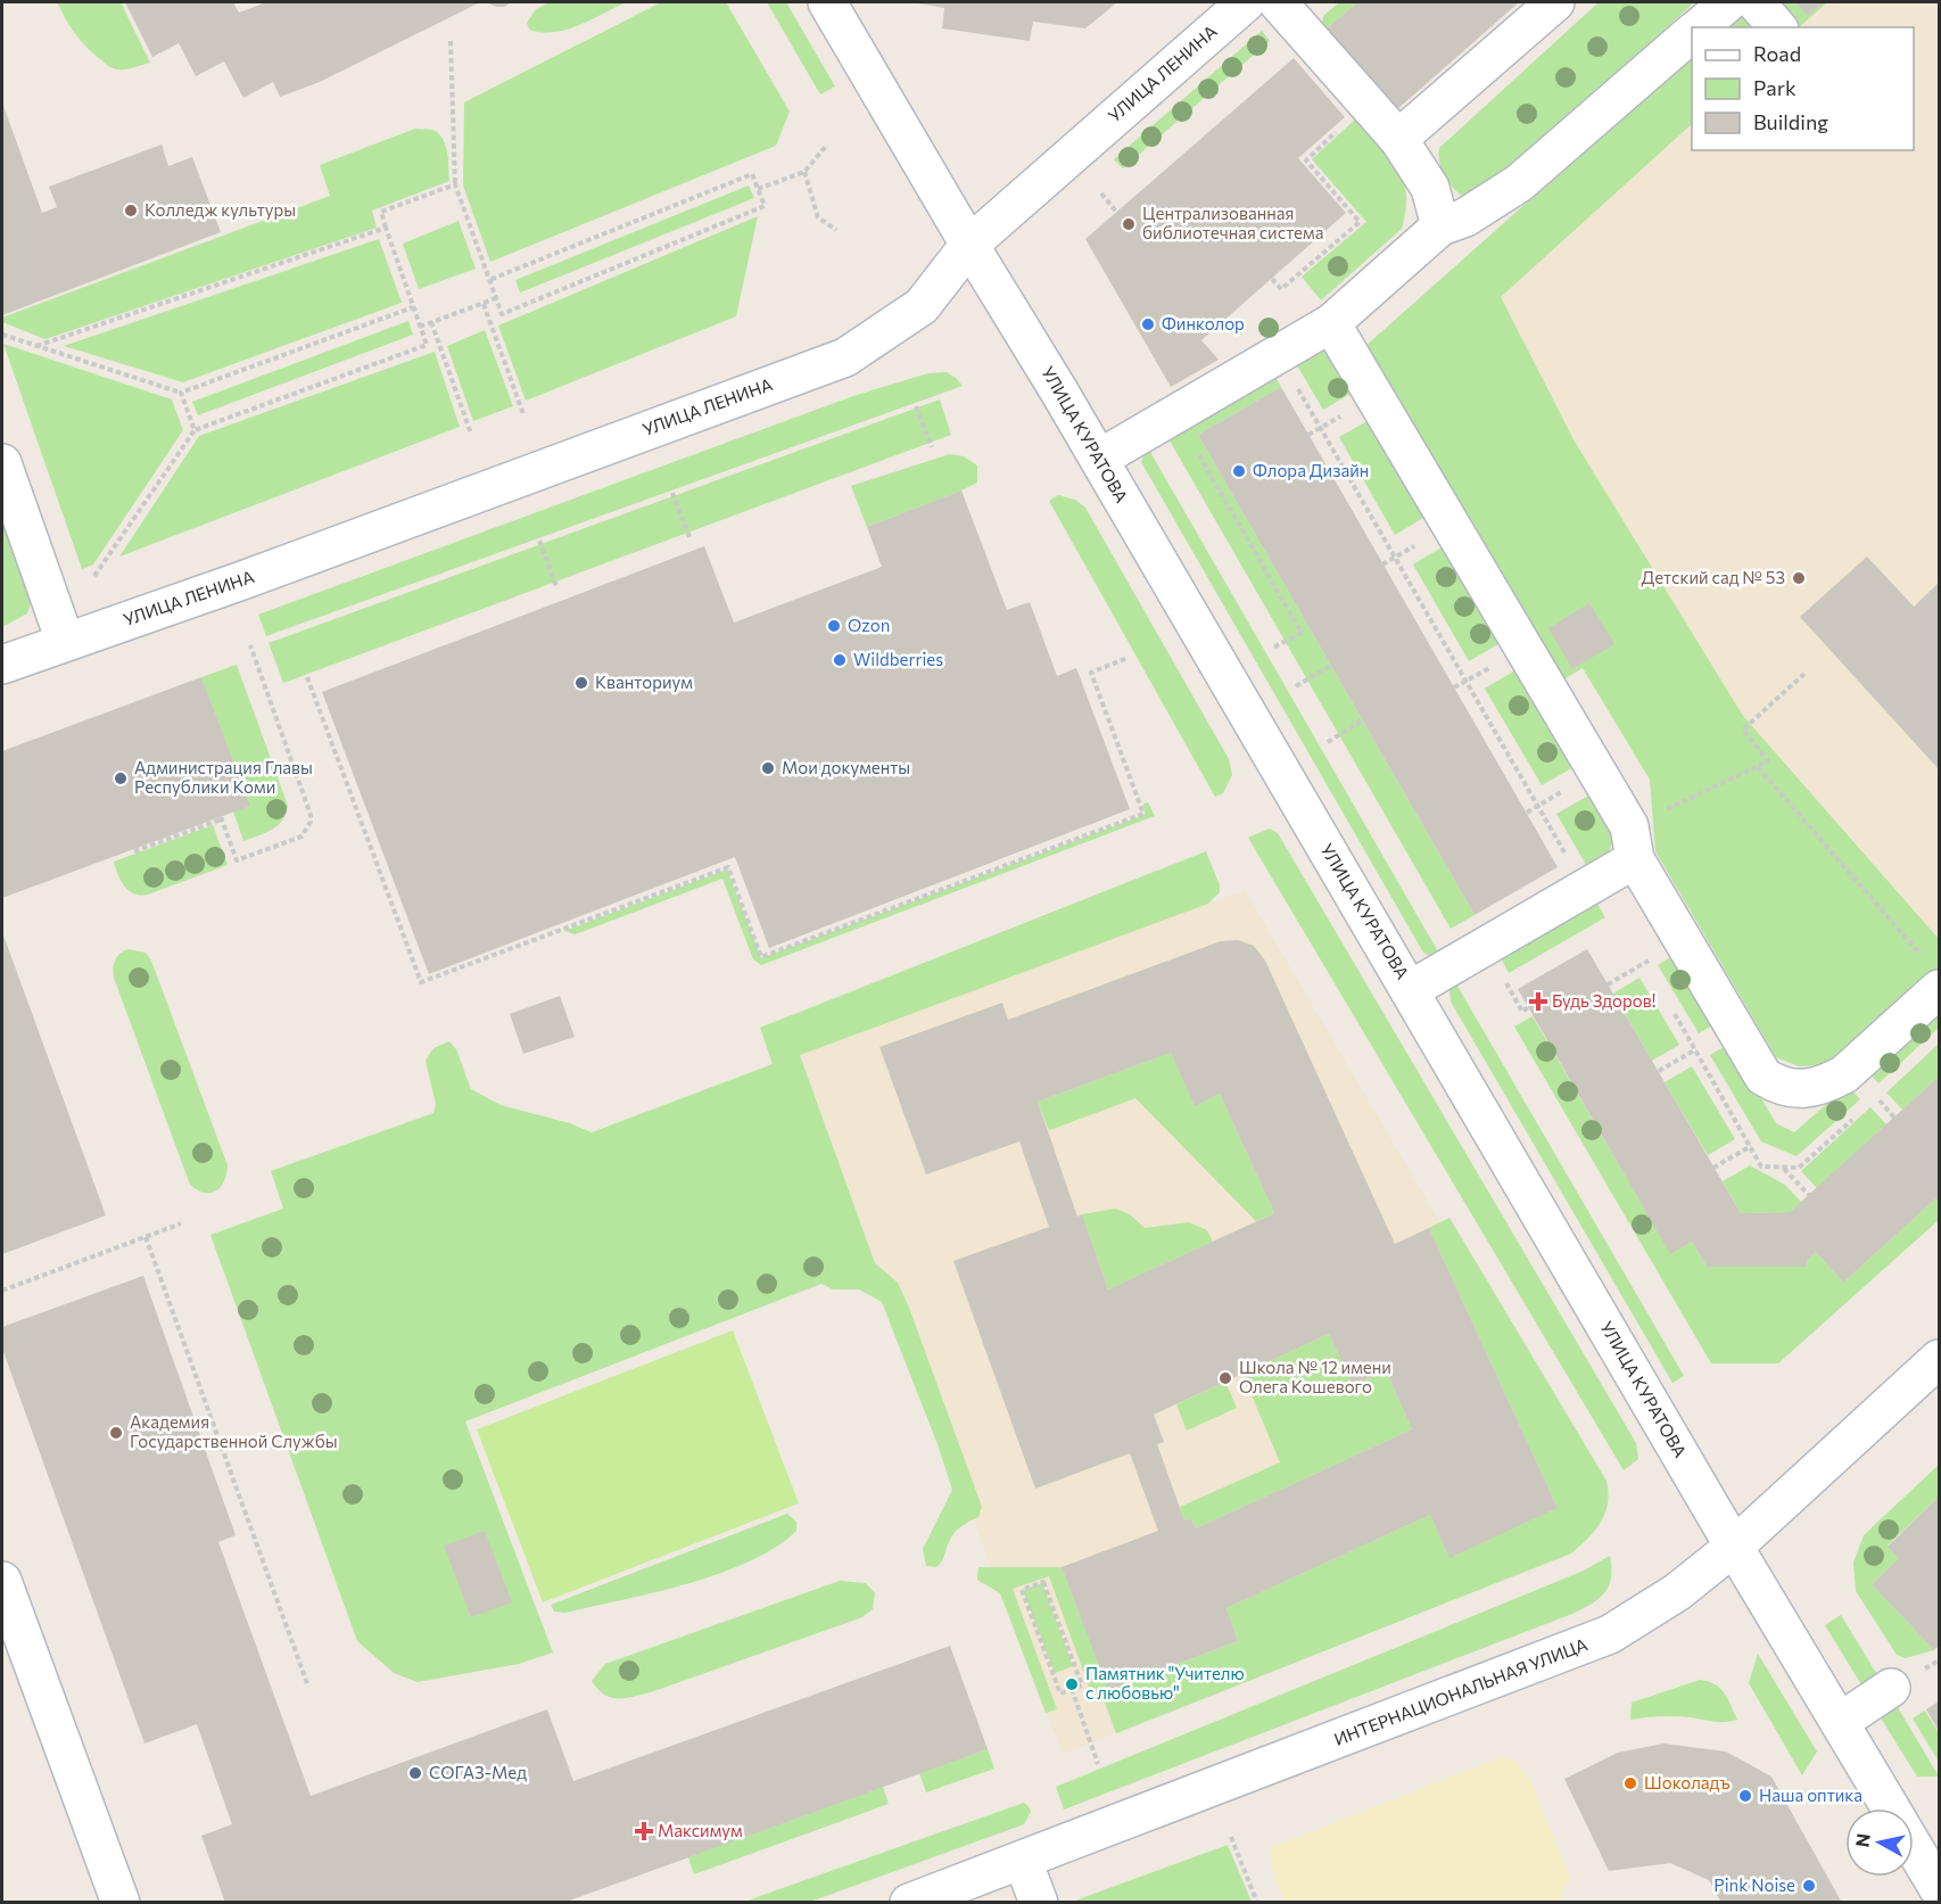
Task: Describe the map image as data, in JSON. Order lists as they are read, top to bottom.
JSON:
{
  "streets": {
    "street": ["УЛИЦА ЛЕНИНА", "УЛИЦА КУРАТОВА", "ИНТЕРНАЦИОНАЛЬНАЯ УЛИЦА"]
  },
  "crossings": [
    ["УЛИЦА ЛЕНИНА", "УЛИЦА КУРАТОВА"],
    ["УЛИЦА КУРАТОВА", "ИНТЕРНАЦИОНАЛЬНАЯ УЛИЦА"]
  ],
  "places": {
    "other": [
      "Колледж культуры",
      "Централизованная библиотечная система",
      "Финколор",
      "Флора Дизайн",
      "Детский сад № 53",
      "Ozon",
      "Wildberries",
      "Кванториум",
      "Мои документы",
      "Администрация Главы Республики Коми",
      "Школа № 12 имени Олега Кошевого",
      "Академия Государственной Службы",
      "Памятник \"Учителю с любовью\"",
      "СОГАЗ-Мед",
      "Шоколадъ",
      "Наша оптика",
      "Pink Noise"
    ],
    "health": ["Будь Здоров!", "Максимум"]
  },
  "legend": ["Road", "Park", "Building"],
  "north": "left"
}
